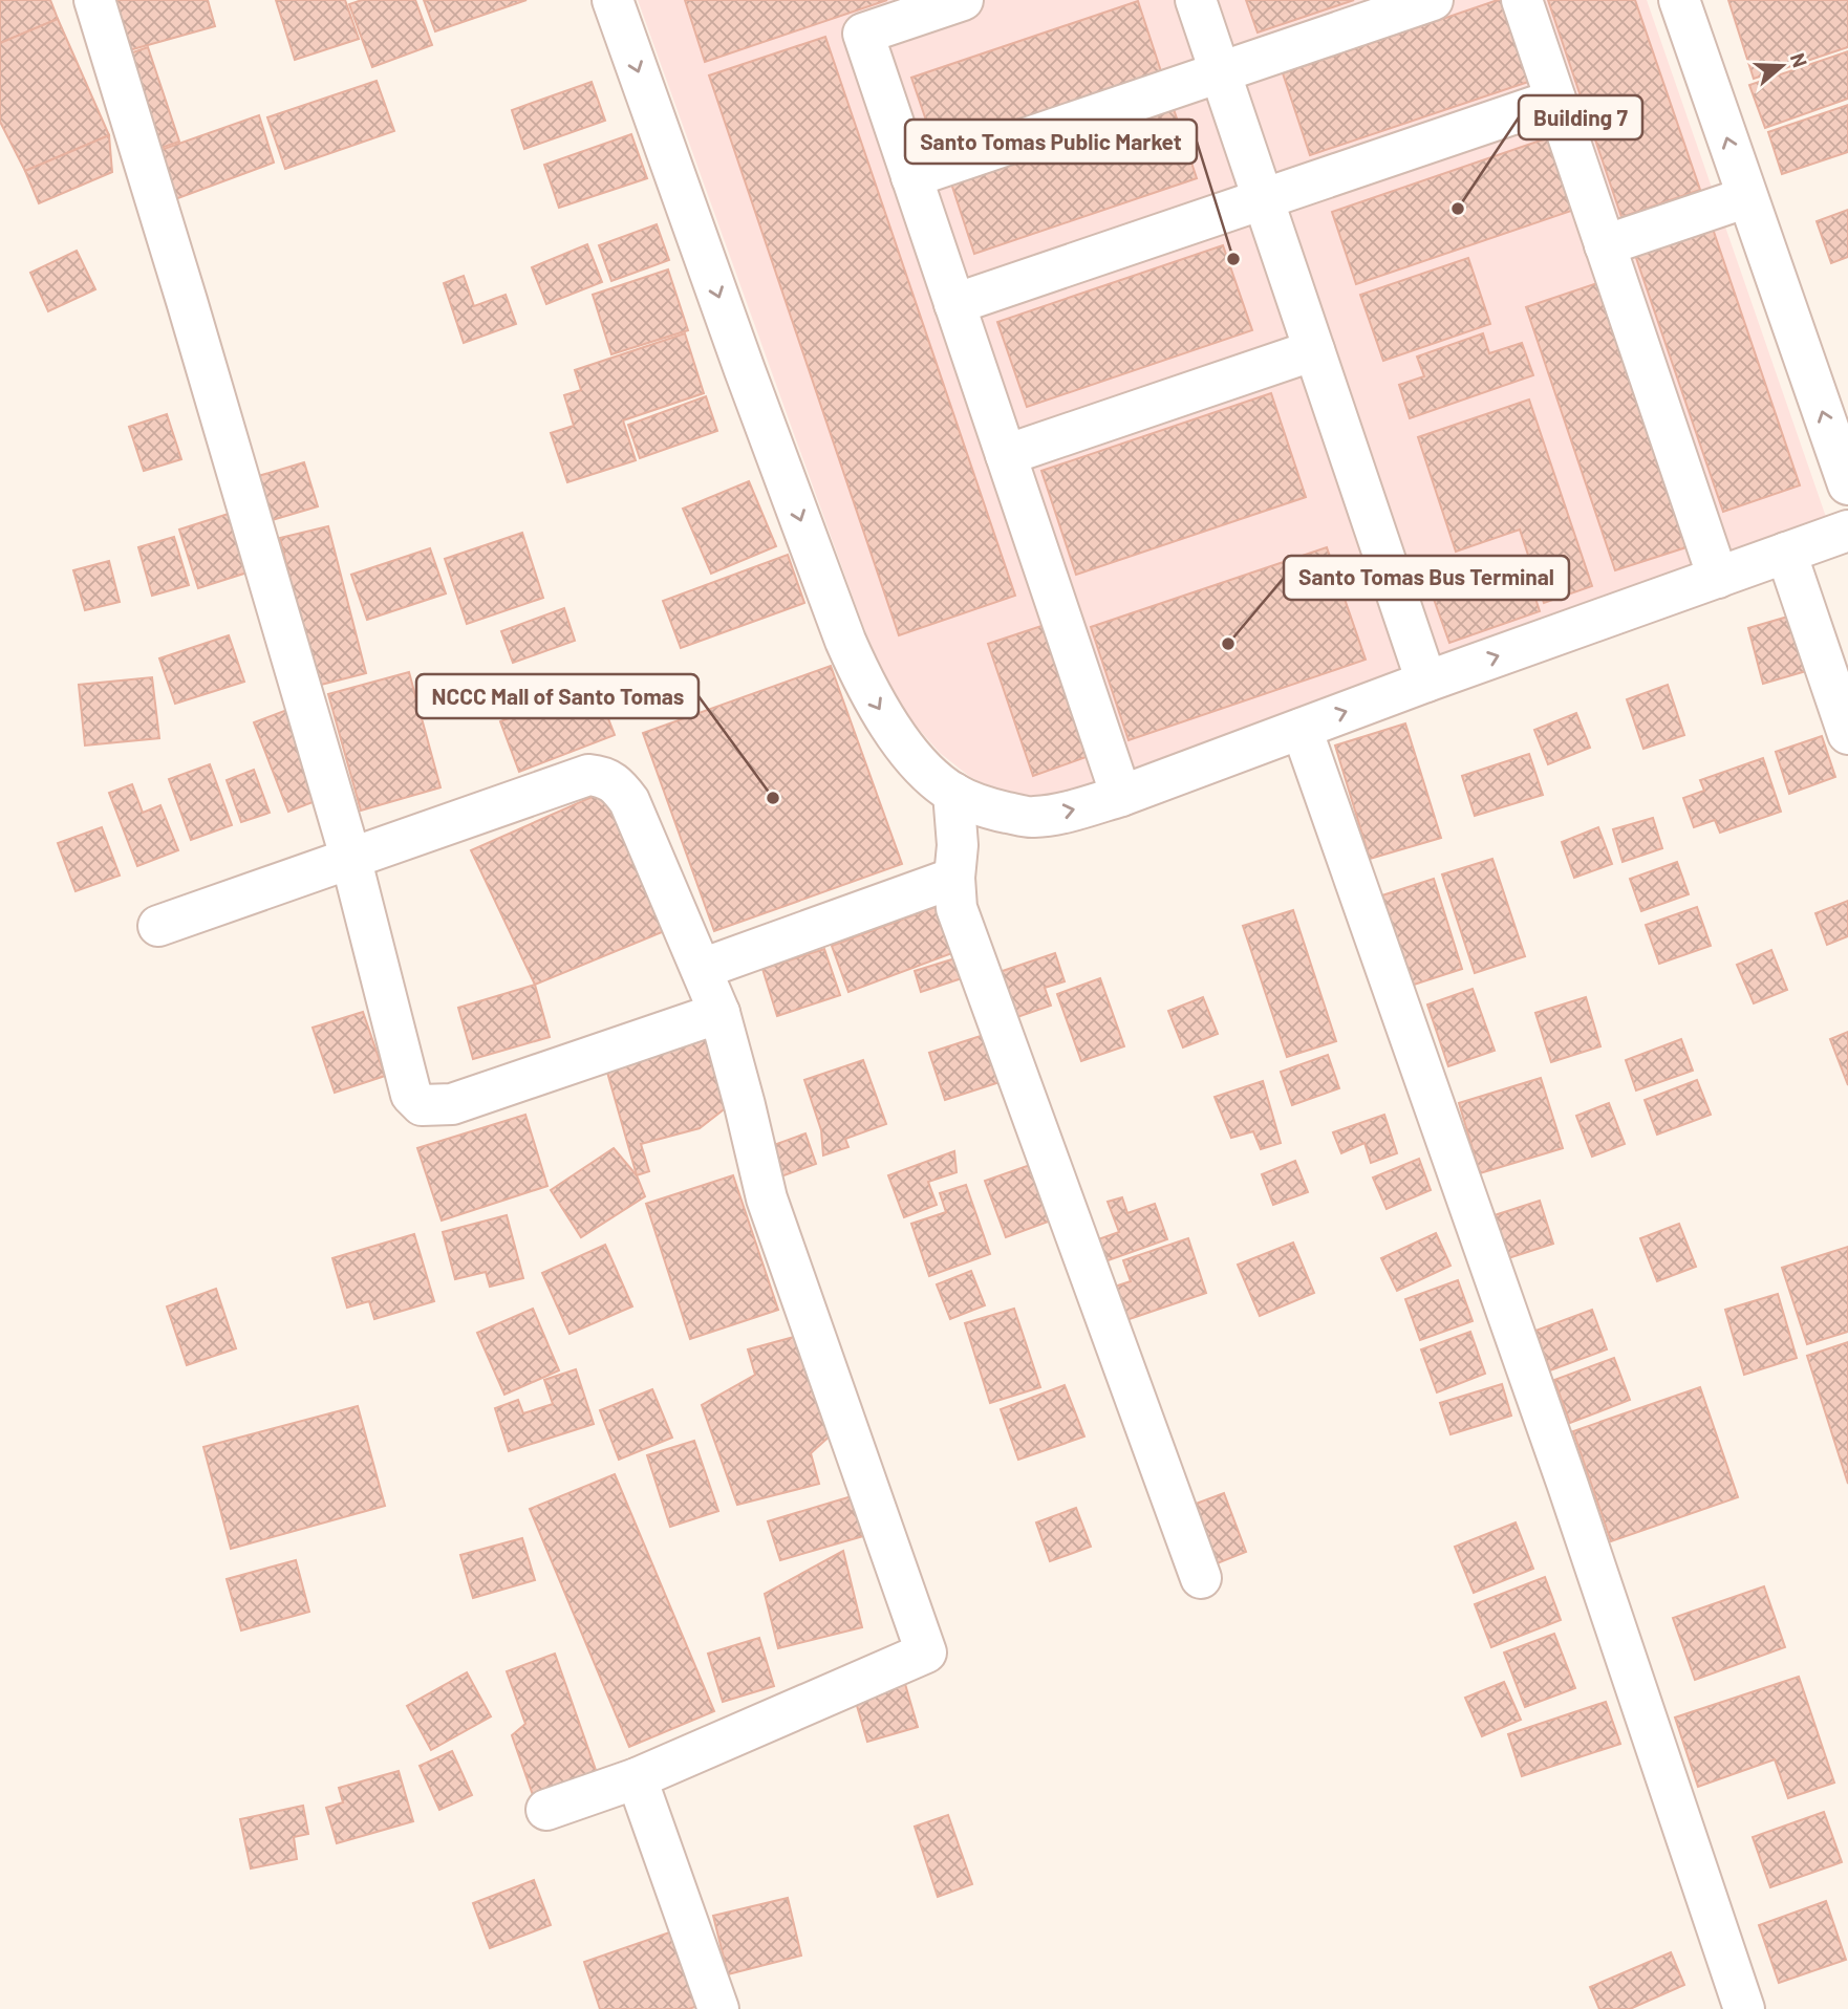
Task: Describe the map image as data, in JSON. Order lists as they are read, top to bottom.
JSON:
{
  "places": [
    "Building 7",
    "Santo Tomas Public Market",
    "Santo Tomas Bus Terminal",
    "NCCC Mall of Santo Tomas"
  ],
  "north": "right"
}
